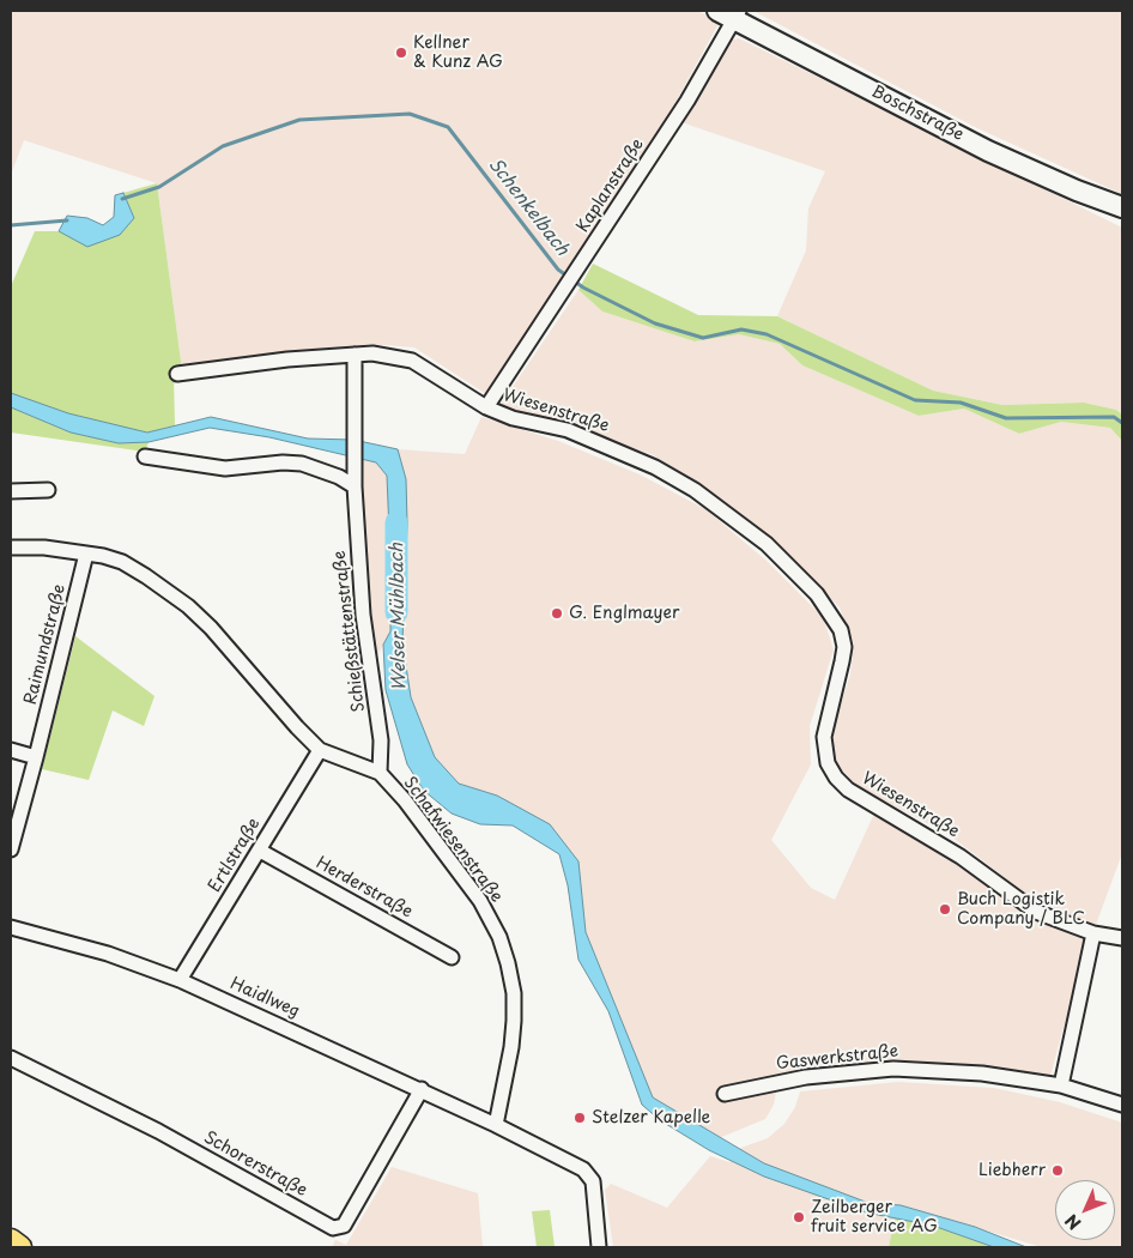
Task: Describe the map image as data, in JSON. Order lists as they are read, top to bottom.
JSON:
{
  "streets": {
    "main road": ["Boschstraße"],
    "street": [
      "Kaplanstraße",
      "Wiesenstraße",
      "Schießstättenstraße",
      "Raimundstraße",
      "Schafwiesenstraße",
      "Ertlstraße",
      "Herderstraße",
      "Haidlweg",
      "Gaswerkstraße",
      "Schorerstraße"
    ]
  },
  "crossings": [
    ["Boschstraße", "Kaplanstraße"],
    ["Kaplanstraße", "Wiesenstraße"],
    ["Schießstättenstraße", "Schafwiesenstraße"],
    ["Raimundstraße", "Schafwiesenstraße"],
    ["Schafwiesenstraße", "Ertlstraße"],
    ["Schafwiesenstraße", "Haidlweg"],
    ["Ertlstraße", "Herderstraße"],
    ["Ertlstraße", "Haidlweg"],
    ["Haidlweg", "Schorerstraße"]
  ],
  "water": ["Schenkelbach", "Welser Mühlbach"],
  "places": [
    "Kellner & Kunz AG",
    "G. Englmayer",
    "Buch Logistik Company / BLC",
    "Stelzer Kapelle",
    "Liebherr",
    "Zeilberger fruit service AG"
  ],
  "north": "bottom left"
}
